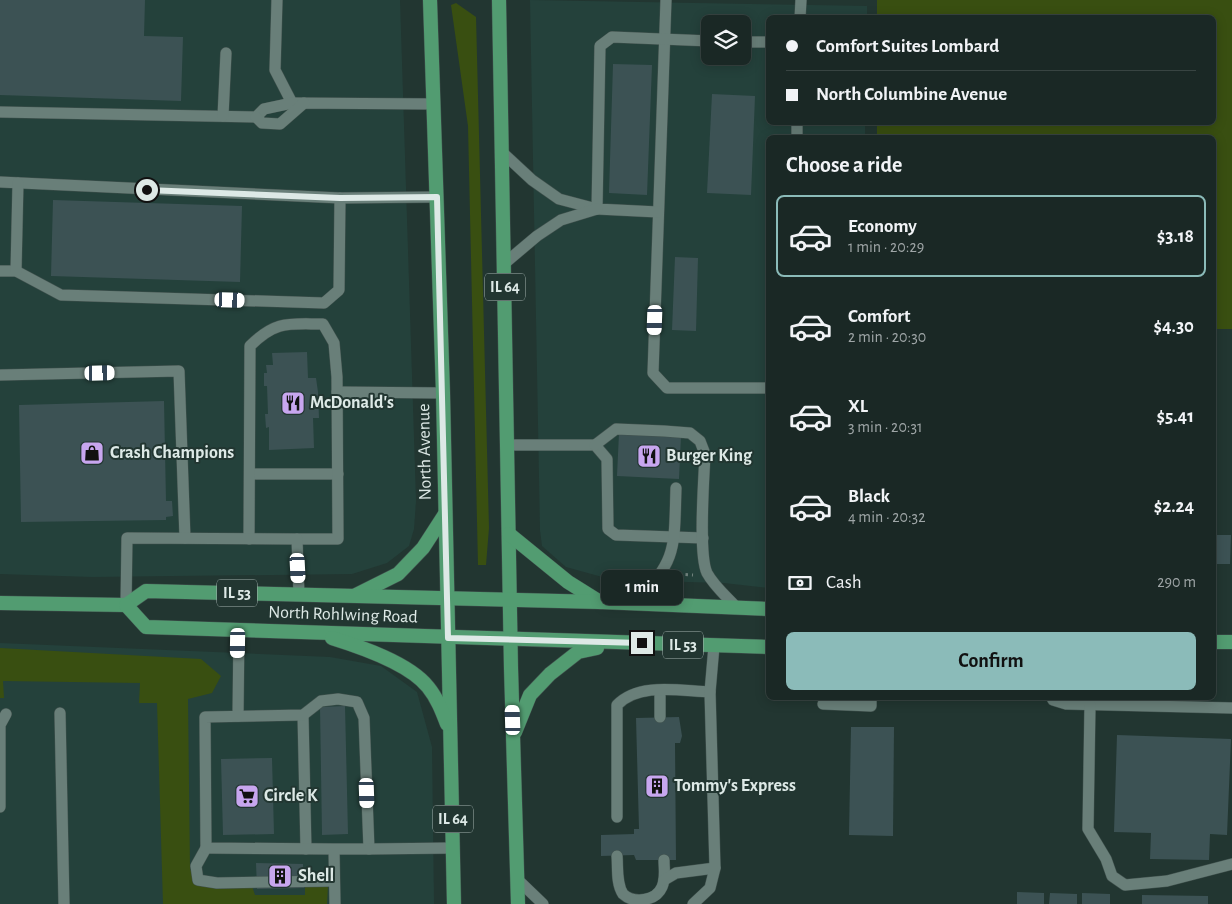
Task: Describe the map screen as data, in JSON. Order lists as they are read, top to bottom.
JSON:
{
  "streets": {
    "main road": [
      "IL 64",
      "North Avenue",
      "IL 53",
      "North Rohlwing Road"
    ]
  },
  "crossings": [
    ["IL 64", "IL 53"],
    ["North Avenue", "IL 53"],
    ["North Avenue", "North Rohlwing Road"],
    ["IL 53", "North Rohlwing Road"]
  ],
  "places": {
    "restaurant": ["McDonald's", "Burger King"],
    "shop": ["Crash Champions"],
    "building": ["Tommy's Express", "Shell"],
    "supermarket": ["Circle K"]
  },
  "page": {
    "banner": ["Comfort Suites Lombard", "North Columbine Avenue"],
    "heading": "Choose a ride",
    "list": [
      {
        "name": "Economy",
        "note": "1 min · 20:29",
        "value": "$3.18"
      },
      {
        "name": "Comfort",
        "note": "2 min · 20:30",
        "value": "$4.30"
      },
      {
        "name": "XL",
        "note": "3 min · 20:31",
        "value": "$5.41"
      },
      {
        "name": "Black",
        "note": "4 min · 20:32",
        "value": "$2.24"
      }
    ],
    "pay": ["Cash", "290 m"],
    "bubble": "1 min",
    "buttons": "Confirm"
  }
}
